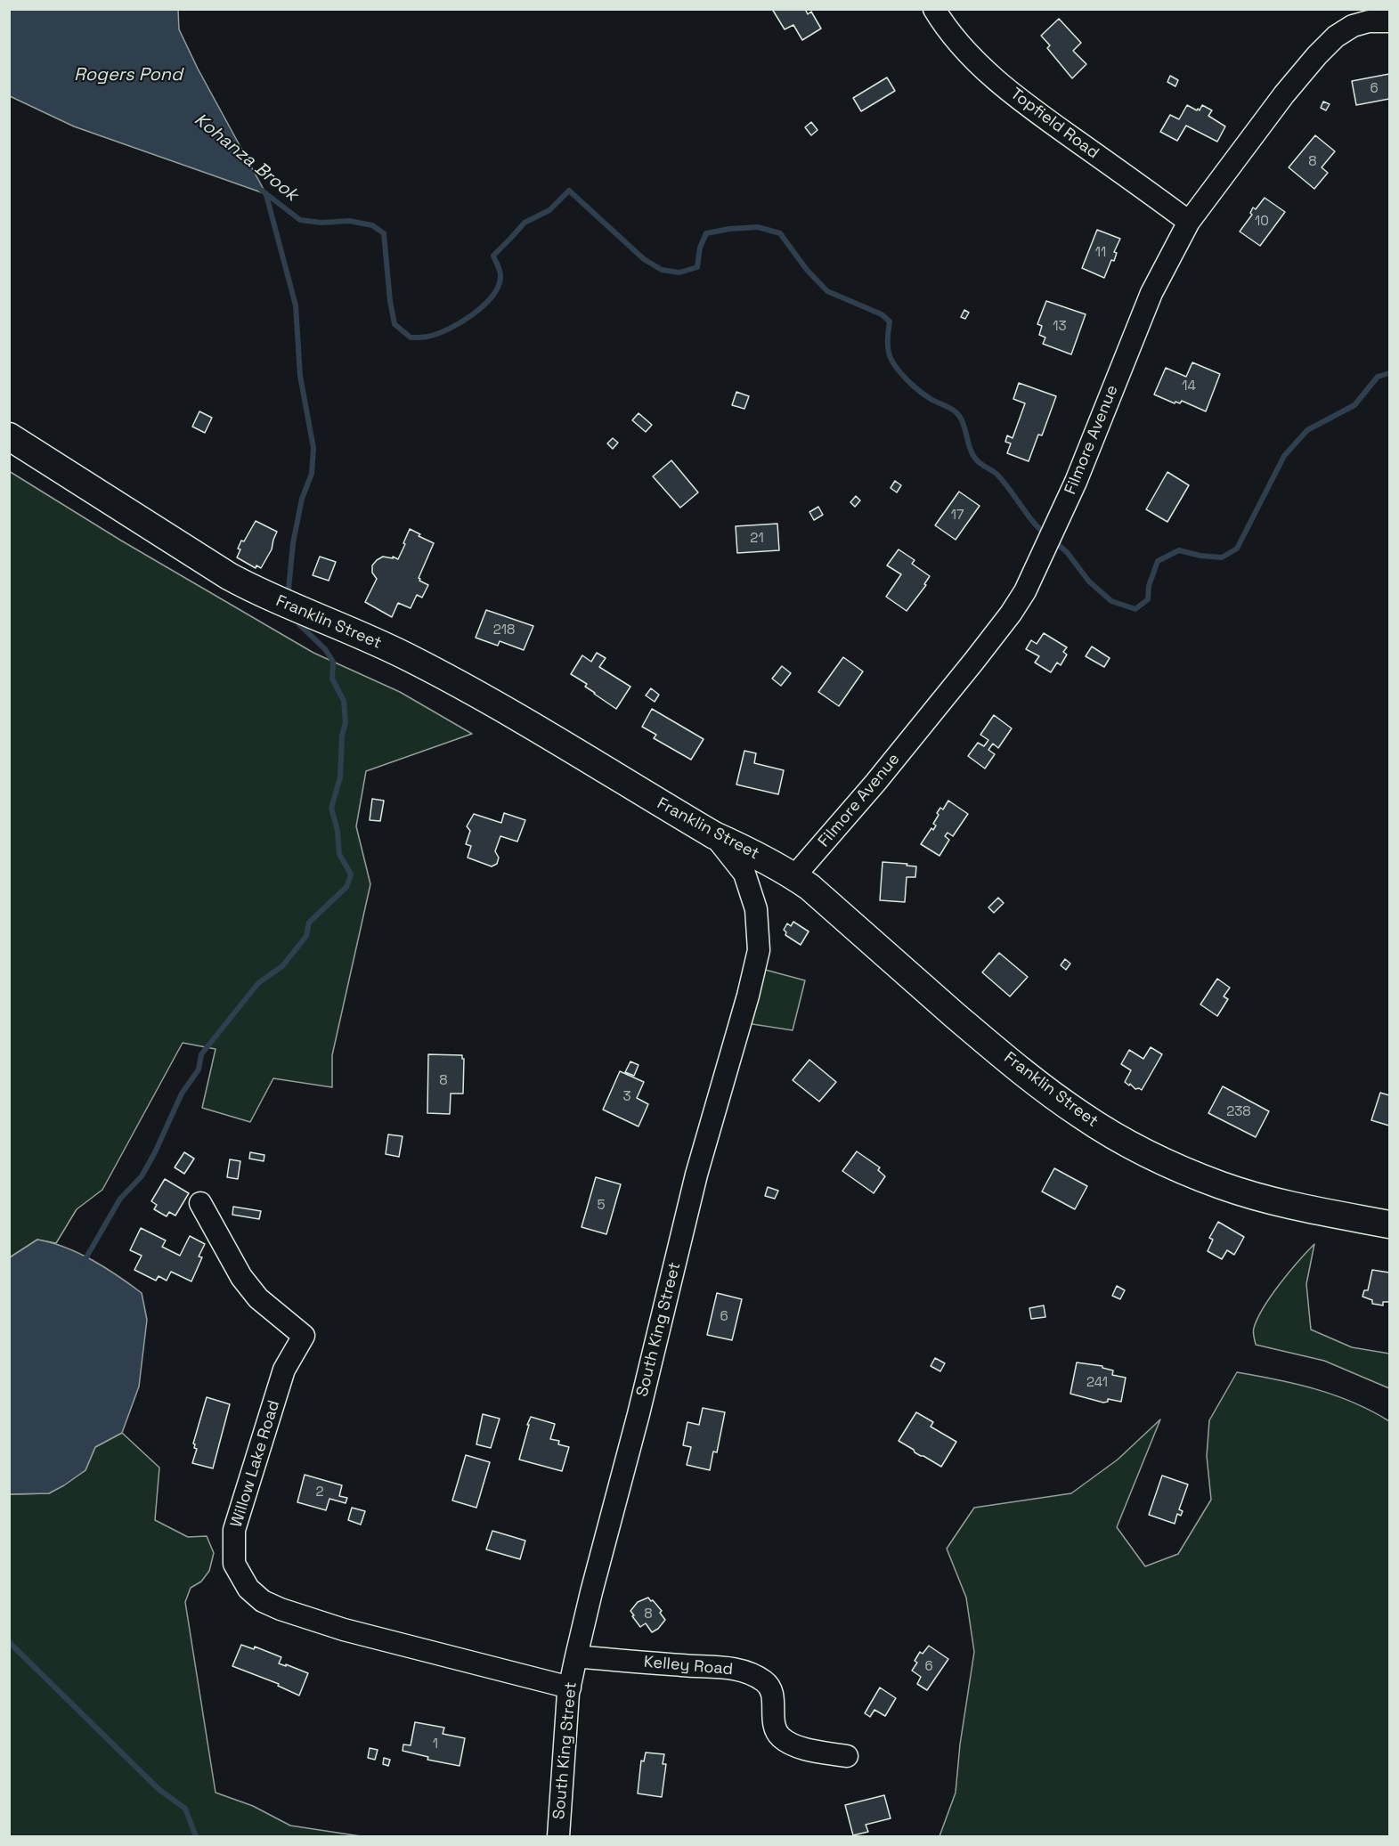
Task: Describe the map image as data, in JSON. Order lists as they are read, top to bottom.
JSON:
{
  "streets": {
    "main road": ["Franklin Street"],
    "street": [
      "Topfield Road",
      "Filmore Avenue",
      "South King Street",
      "Willow Lake Road",
      "Kelley Road"
    ]
  },
  "crossings": [
    ["Topfield Road", "Filmore Avenue"],
    ["Filmore Avenue", "Franklin Street"],
    ["Franklin Street", "South King Street"],
    ["South King Street", "Willow Lake Road"],
    ["South King Street", "Kelley Road"]
  ],
  "water": ["Rogers Pond", "Kohanza Brook"],
  "house_numbers": [
    "6",
    "8",
    "10",
    "11",
    "13",
    "14",
    "17",
    "21",
    "218",
    "8",
    "3",
    "238",
    "5",
    "6",
    "241",
    "2",
    "8",
    "6",
    "1"
  ]
}
